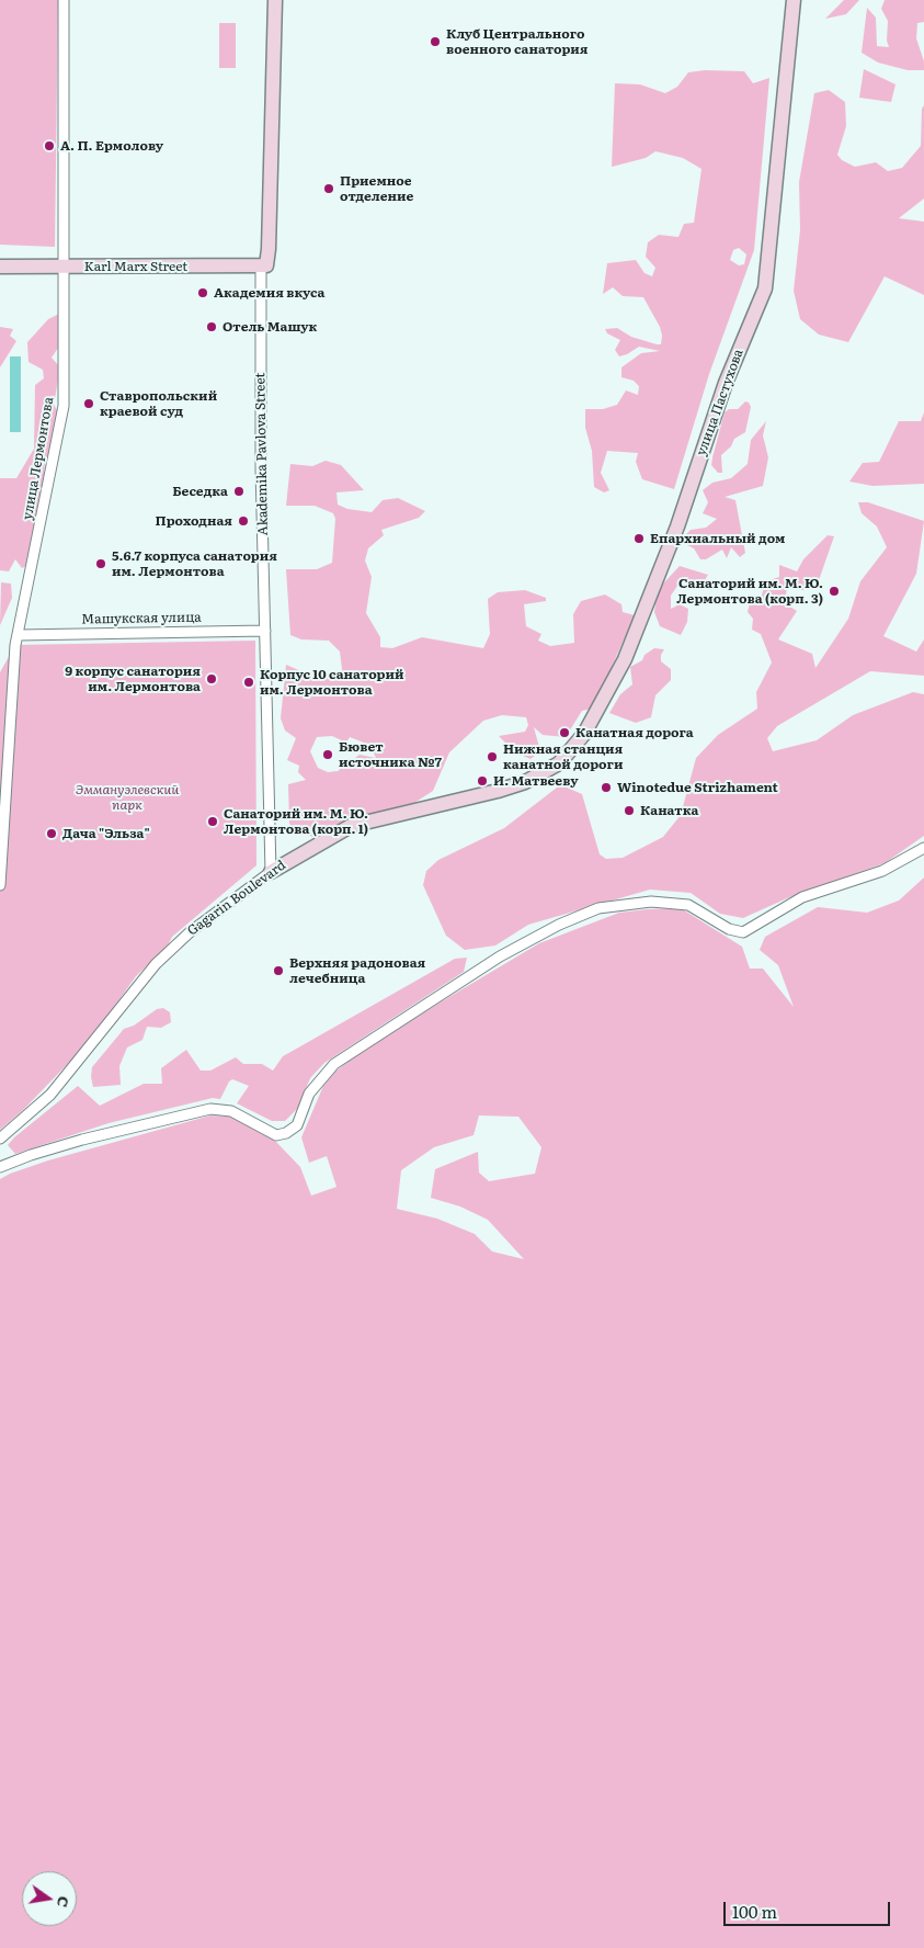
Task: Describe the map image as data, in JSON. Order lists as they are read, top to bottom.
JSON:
{
  "streets": {
    "street": [
      "Karl Marx Street",
      "улица Пастухова",
      "Akademika Pavlova Street",
      "улица Лермонтова",
      "Машукская улица",
      "Gagarin Boulevard"
    ]
  },
  "crossings": [
    ["Karl Marx Street", "Akademika Pavlova Street"],
    ["Karl Marx Street", "улица Лермонтова"],
    ["улица Пастухова", "Gagarin Boulevard"],
    ["Akademika Pavlova Street", "Машукская улица"],
    ["Akademika Pavlova Street", "Gagarin Boulevard"],
    ["улица Лермонтова", "Машукская улица"]
  ],
  "parks": ["Эммануэлевский парк"],
  "places": [
    "Клуб Центрального военного санатория",
    "А. П. Ермолову",
    "Приемное отделение",
    "Академия вкуса",
    "Отель Машук",
    "Ставропольский краевой суд",
    "Беседка",
    "Проходная",
    "Епархиальный дом",
    "5.6.7 корпуса санатория им. Лермонтова",
    "Санаторий им. М. Ю. Лермонтова (корп. 3)",
    "9 корпус санатория им. Лермонтова",
    "Корпус 10 санаторий им. Лермонтова",
    "Канатная дорога",
    "Бювет источника №7",
    "Нижная станция канатной дороги",
    "И. Матвееву",
    "Winоtedue Strizhament",
    "Канатка",
    "Санаторий им. М. Ю. Лермонтова (корп. 1)",
    "Дача \"Эльза\"",
    "Верхняя радоновая лечебница"
  ],
  "scale_bar": "100 m",
  "north": "right"
}
